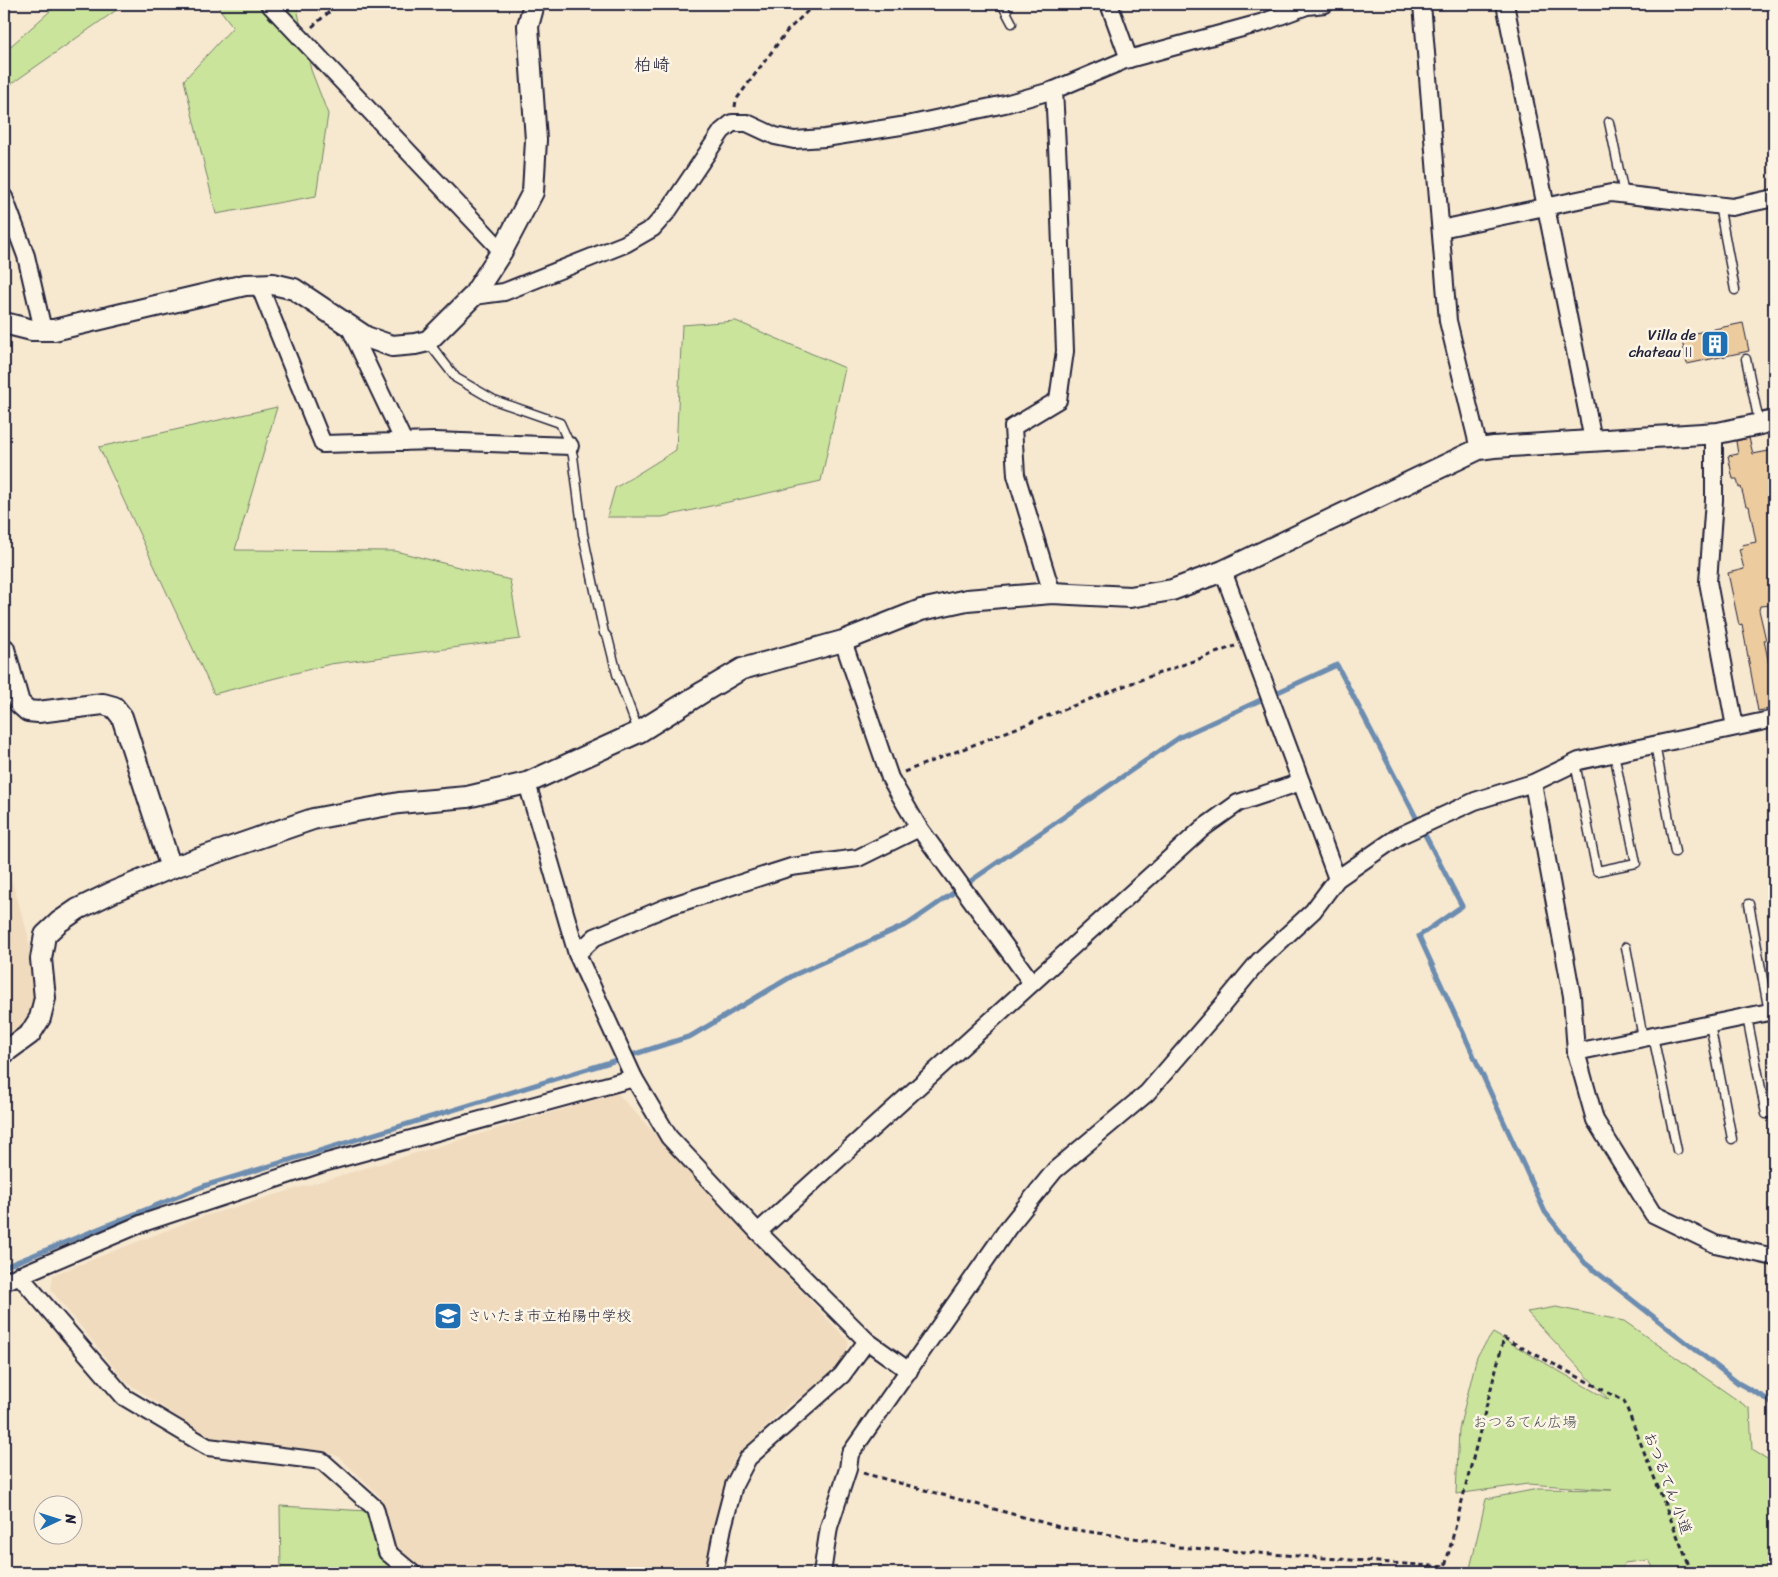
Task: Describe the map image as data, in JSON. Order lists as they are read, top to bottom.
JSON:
{
  "streets": {
    "path": ["おつるてん 小道"]
  },
  "districts": ["柏崎"],
  "parks": ["おつるてん広場"],
  "places": {
    "building": ["Villa de chateauⅡ"],
    "school or university": ["さいたま市立柏陽中学校"]
  },
  "north": "right"
}
